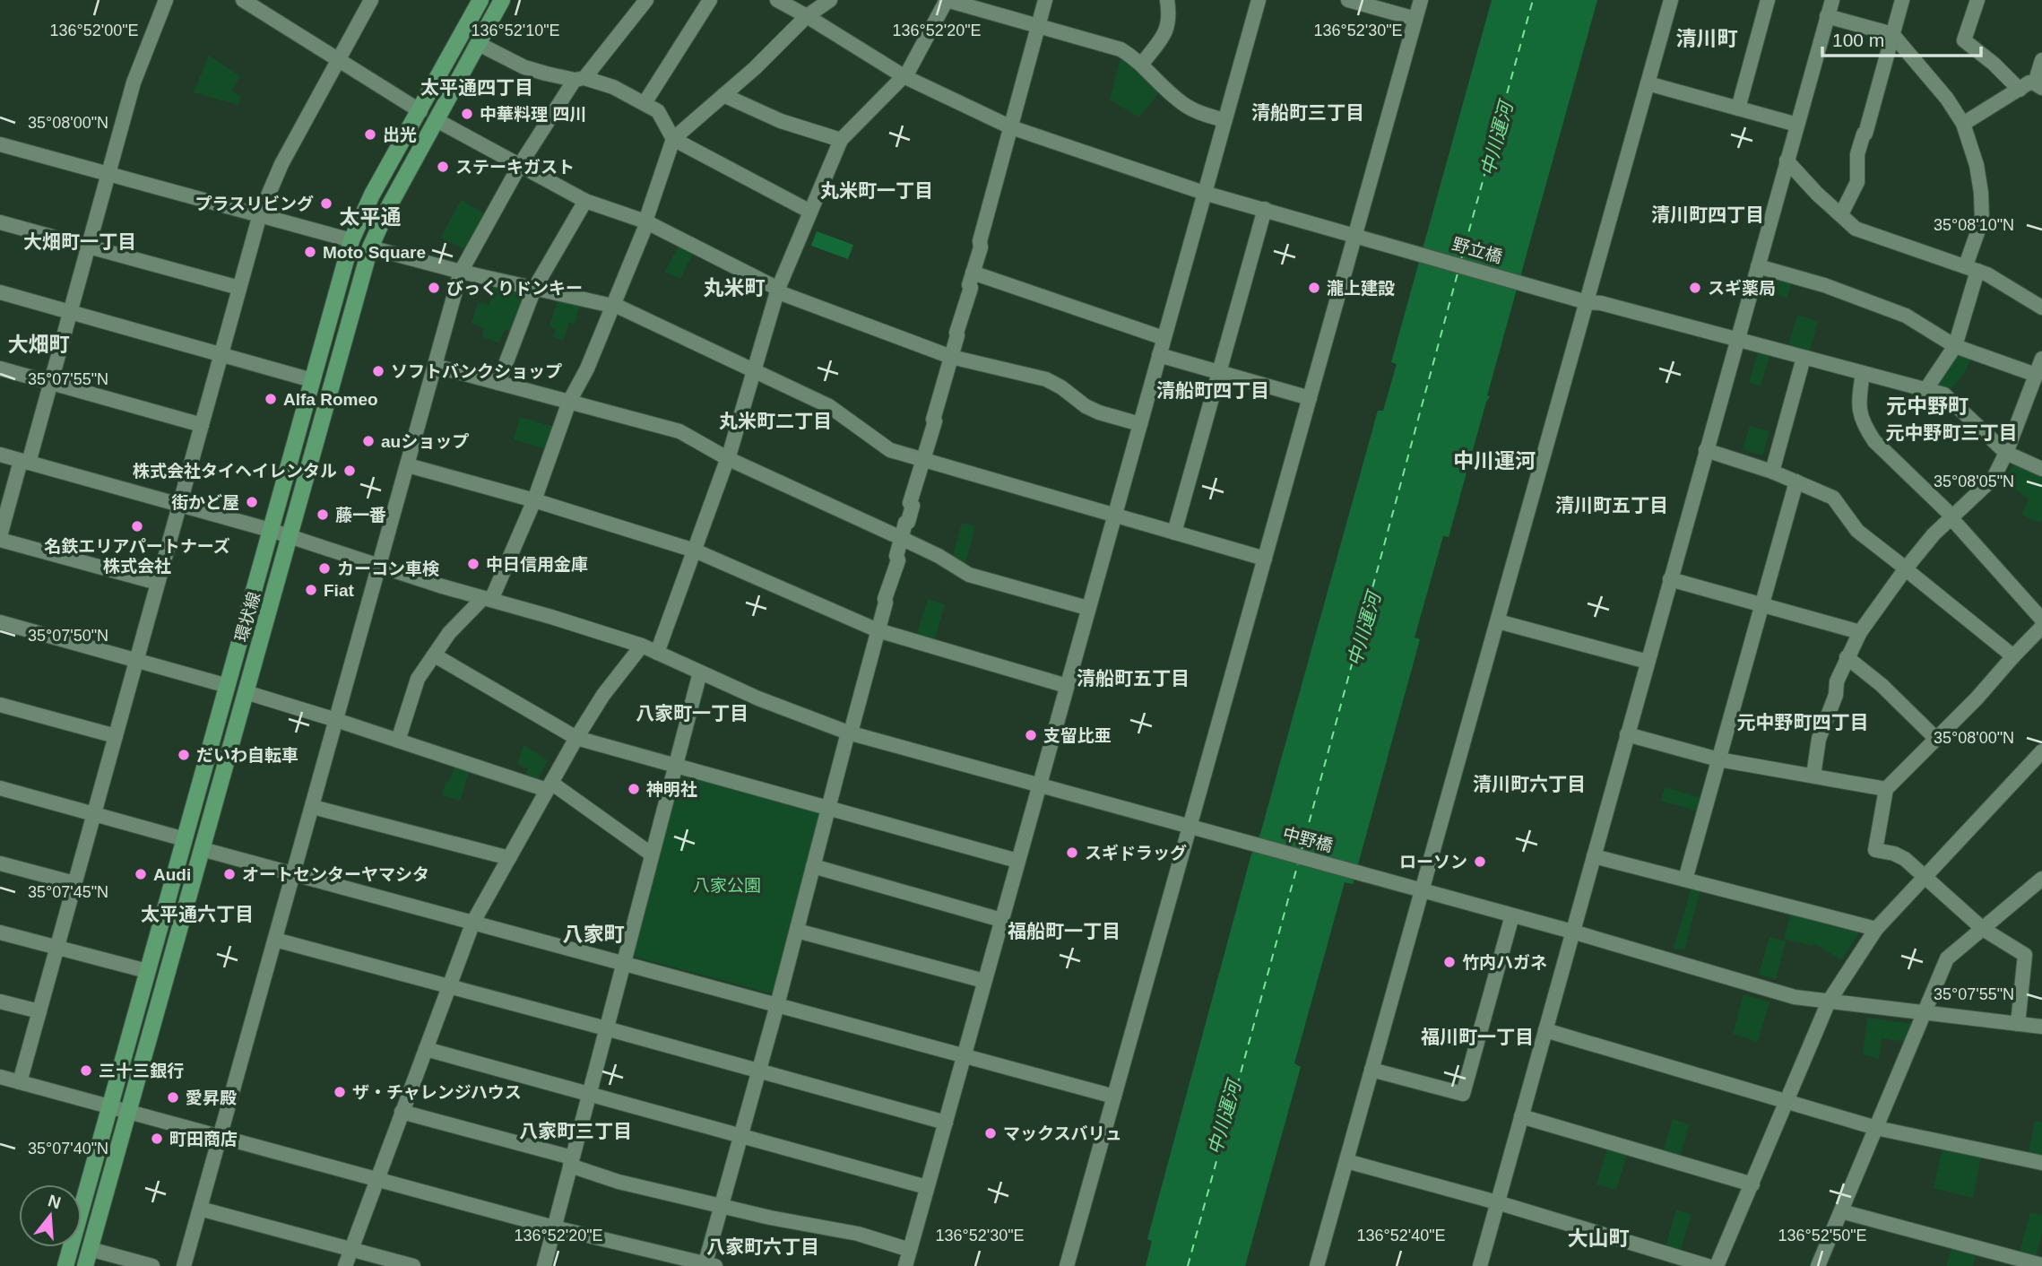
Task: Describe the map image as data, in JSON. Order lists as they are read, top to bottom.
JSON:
{
  "streets": {
    "main road": ["環状線"],
    "street": ["野立橋", "中野橋"]
  },
  "crossings": [
    ["環状線", "中野橋"]
  ],
  "districts": [
    "清川町",
    "太平通四丁目",
    "清船町三丁目",
    "丸米町一丁目",
    "清川町四丁目",
    "太平通",
    "大畑町一丁目",
    "丸米町",
    "大畑町",
    "清船町四丁目",
    "元中野町",
    "丸米町二丁目",
    "元中野町三丁目",
    "中川運河",
    "清川町五丁目",
    "清船町五丁目",
    "八家町一丁目",
    "元中野町四丁目",
    "清川町六丁目",
    "太平通六丁目",
    "福船町一丁目",
    "八家町",
    "福川町一丁目",
    "八家町三丁目",
    "大山町",
    "八家町六丁目"
  ],
  "water": ["中川運河"],
  "parks": ["八家公園"],
  "places": [
    "中華料理 四川",
    "出光",
    "ステーキガスト",
    "プラスリビング",
    "Moto Square",
    "びっくりドンキー",
    "瀧上建設",
    "スギ薬局",
    "ソフトバンクショップ",
    "Alfa Romeo",
    "auショップ",
    "株式会社タイヘイレンタル",
    "街かど屋",
    "藤一番",
    "名鉄エリアパートナーズ 株式会社",
    "中日信用金庫",
    "カーコン車検",
    "Fiat",
    "支留比亜",
    "だいわ自転車",
    "神明社",
    "スギドラッグ",
    "ローソン",
    "Audi",
    "オートセンターヤマシタ",
    "竹内ハガネ",
    "三十三銀行",
    "ザ・チャレンジハウス",
    "愛昇殿",
    "マックスバリュ",
    "町田商店"
  ],
  "scale_bar": "100 m",
  "north": "top",
  "coordinates": [
    "136°52'00\"E",
    "136°52'10\"E",
    "136°52'20\"E",
    "136°52'30\"E",
    "35°08'00\"N",
    "35°08'10\"N",
    "35°07'55\"N",
    "35°08'05\"N",
    "35°07'50\"N",
    "35°07'45\"N",
    "35°07'40\"N",
    "136°52'40\"E",
    "136°52'50\"E"
  ]
}
